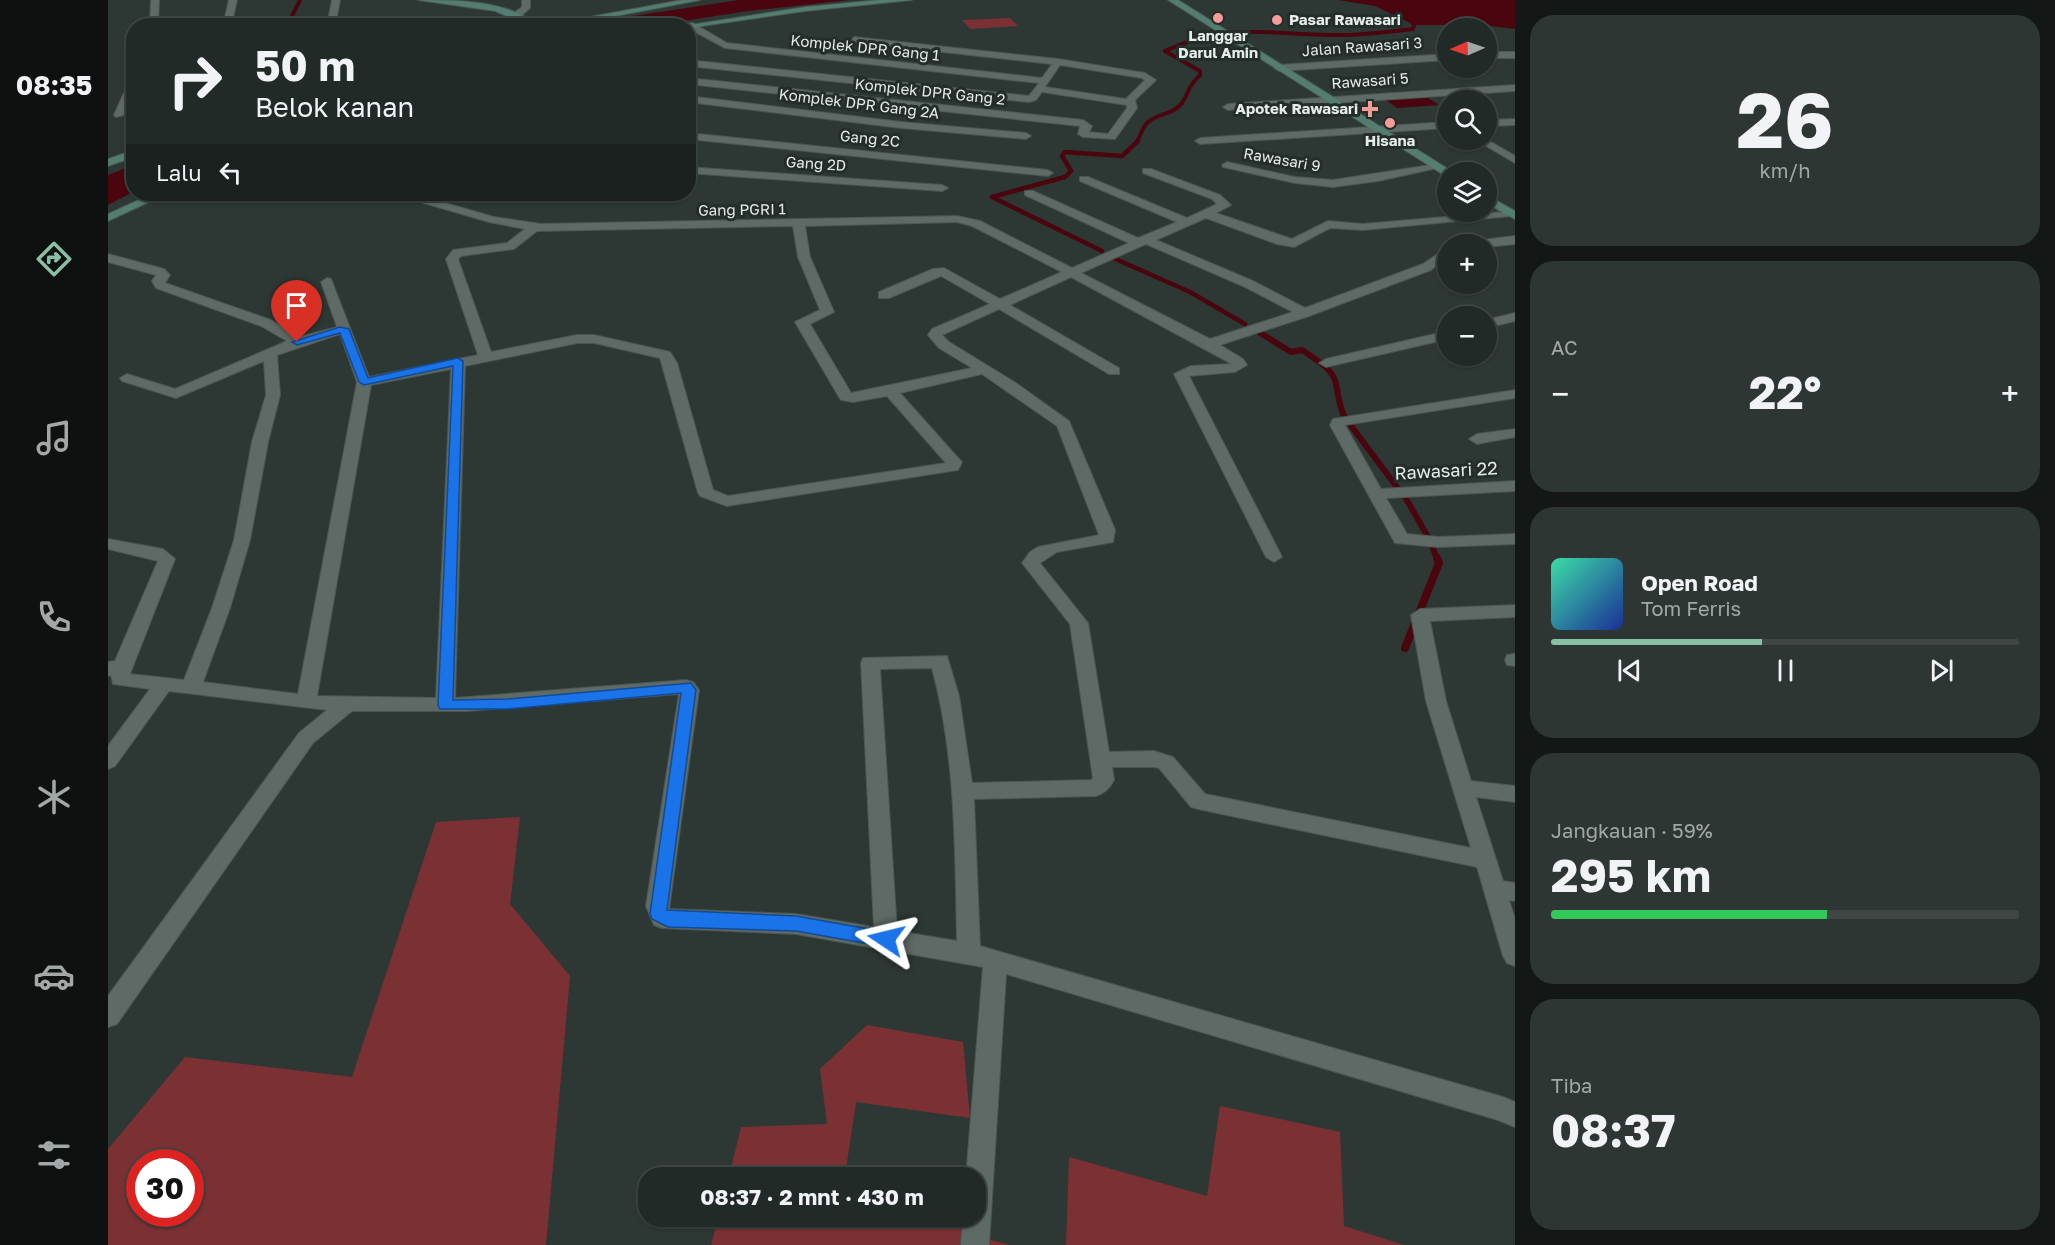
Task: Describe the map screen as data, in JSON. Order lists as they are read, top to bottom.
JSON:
{
  "streets": {
    "street": [
      "Jalan Rawasari 3",
      "Komplek DPR Gang 1",
      "Rawasari 5",
      "Komplek DPR Gang 2",
      "Komplek DPR Gang 2A",
      "Gang 2C",
      "Rawasari 9",
      "Gang 2D",
      "Gang PGRI 1",
      "Rawasari 22"
    ]
  },
  "crossings": [
    ["Komplek DPR Gang 1", "Komplek DPR Gang 2"]
  ],
  "places": {
    "other": ["Langgar Darul Amin", "Pasar Rawasari", "Hisana"],
    "health": ["Apotek Rawasari"]
  },
  "north": "left",
  "page": {
    "tabs": "08:35",
    "tile": [
      ["26", "km/h"],
      "AC",
      ["Jangkauan · 59%", "295 km"],
      ["Tiba", "08:37"]
    ],
    "map_buttons": ["+", "−"],
    "turn": ["50 m", "Belok kanan"],
    "then": "Lalu",
    "heat": ["−", "22°", "+"],
    "song": ["Open Road", "Tom Ferris"],
    "limit": "30",
    "trip": "08:37 · 2 mnt · 430 m"
  }
}
